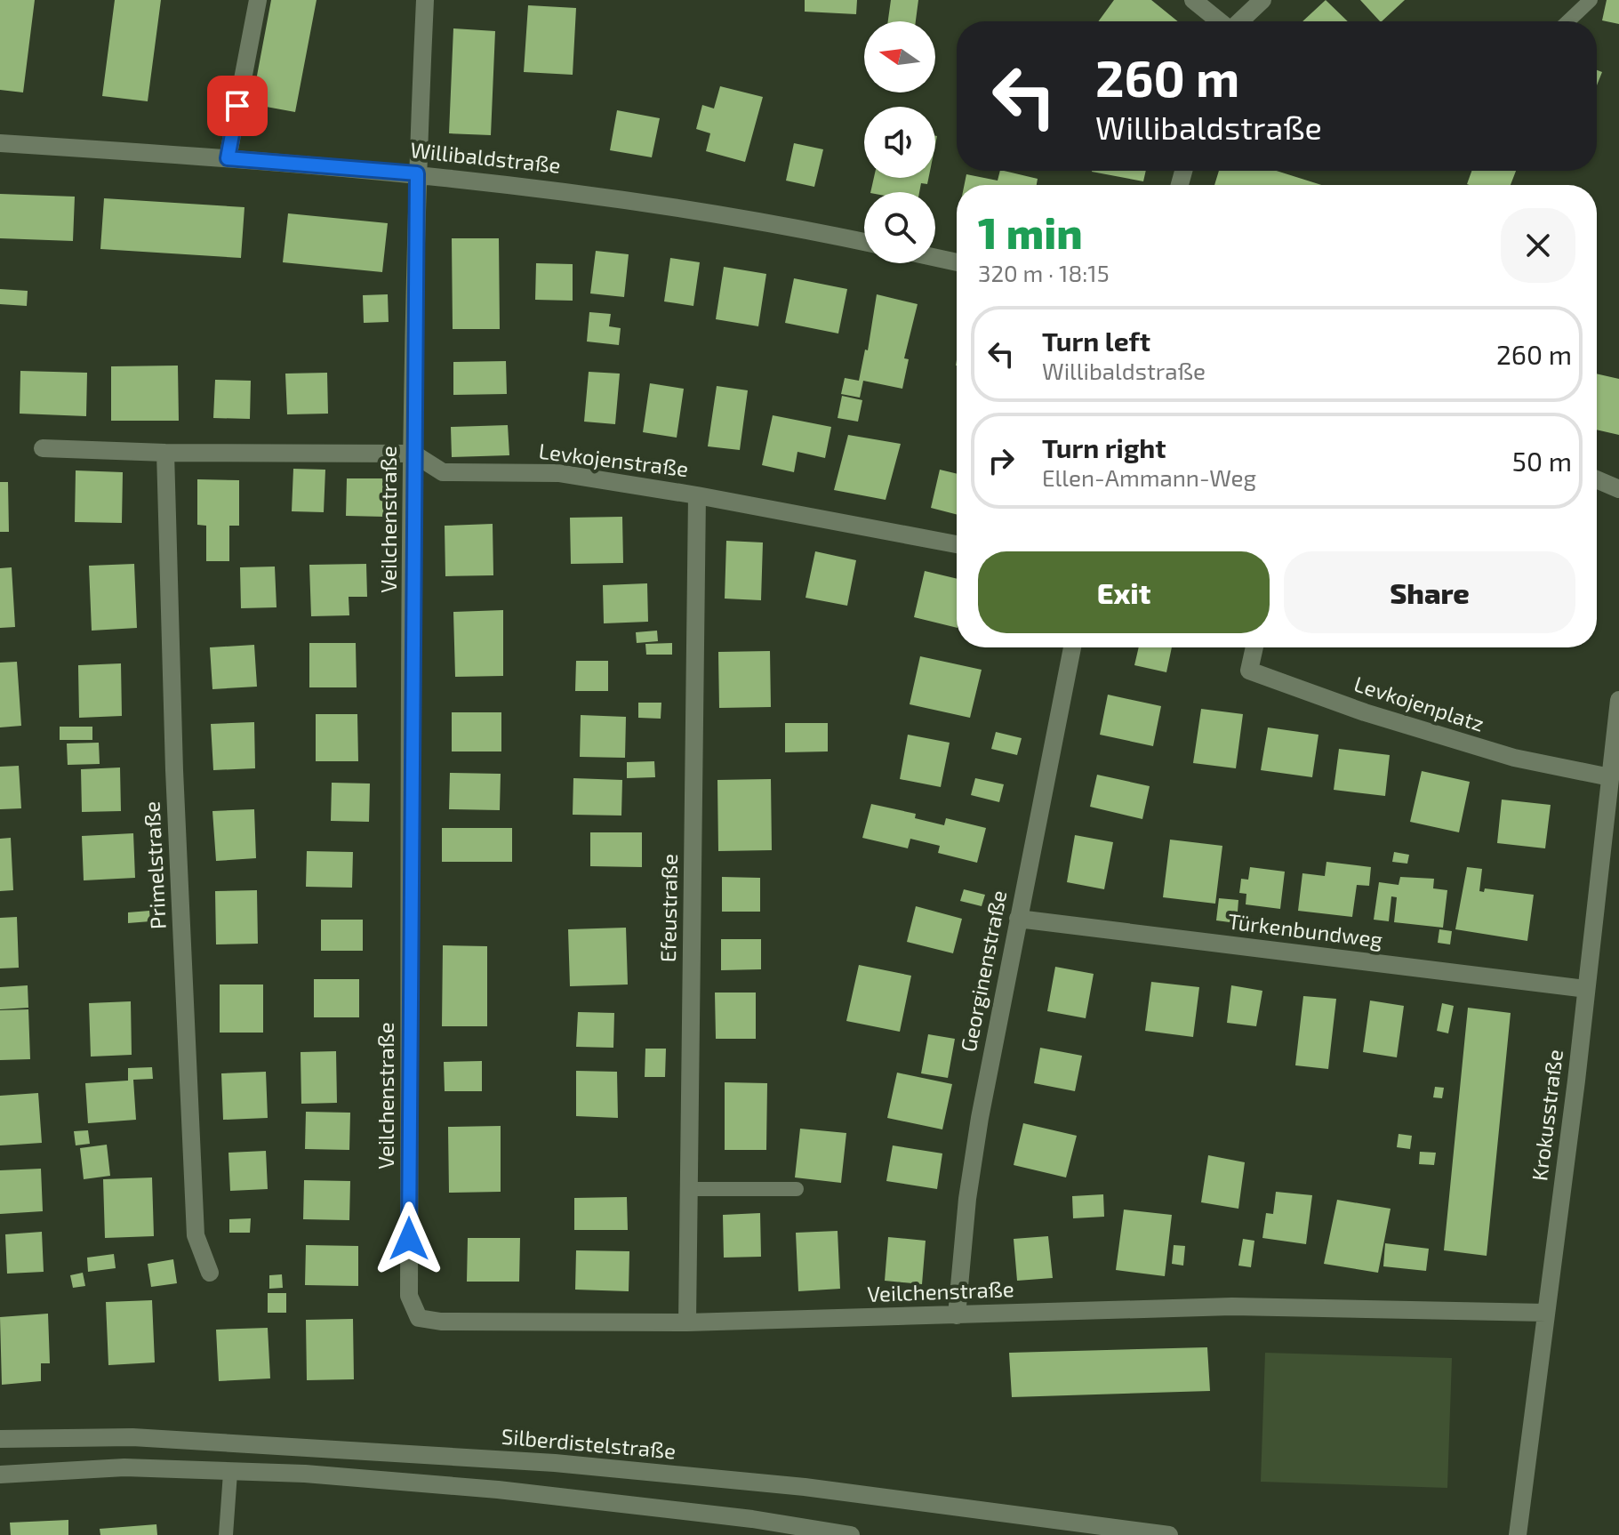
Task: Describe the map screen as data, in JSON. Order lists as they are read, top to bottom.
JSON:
{
  "streets": {
    "street": [
      "Willibaldstraße",
      "Levkojenstraße",
      "Veilchenstraße",
      "Levkojenplatz",
      "Primelstraße",
      "Efeustraße",
      "Türkenbundweg",
      "Georginenstraße",
      "Krokusstraße",
      "Silberdistelstraße"
    ]
  },
  "crossings": [
    ["Willibaldstraße", "Veilchenstraße"],
    ["Levkojenstraße", "Veilchenstraße"],
    ["Levkojenstraße", "Efeustraße"],
    ["Veilchenstraße", "Efeustraße"],
    ["Veilchenstraße", "Georginenstraße"],
    ["Veilchenstraße", "Krokusstraße"],
    ["Levkojenplatz", "Krokusstraße"],
    ["Türkenbundweg", "Georginenstraße"],
    ["Türkenbundweg", "Krokusstraße"]
  ],
  "north": "left",
  "page": {
    "turn": ["260 m", "Willibaldstraße"],
    "heading": ["1 min", "320 m · 18:15"],
    "list": [
      {
        "name": "Turn left",
        "note": "Willibaldstraße",
        "value": "260 m"
      },
      {
        "name": "Turn right",
        "note": "Ellen-Ammann-Weg",
        "value": "50 m"
      }
    ],
    "buttons": ["Exit", "Share"]
  }
}
